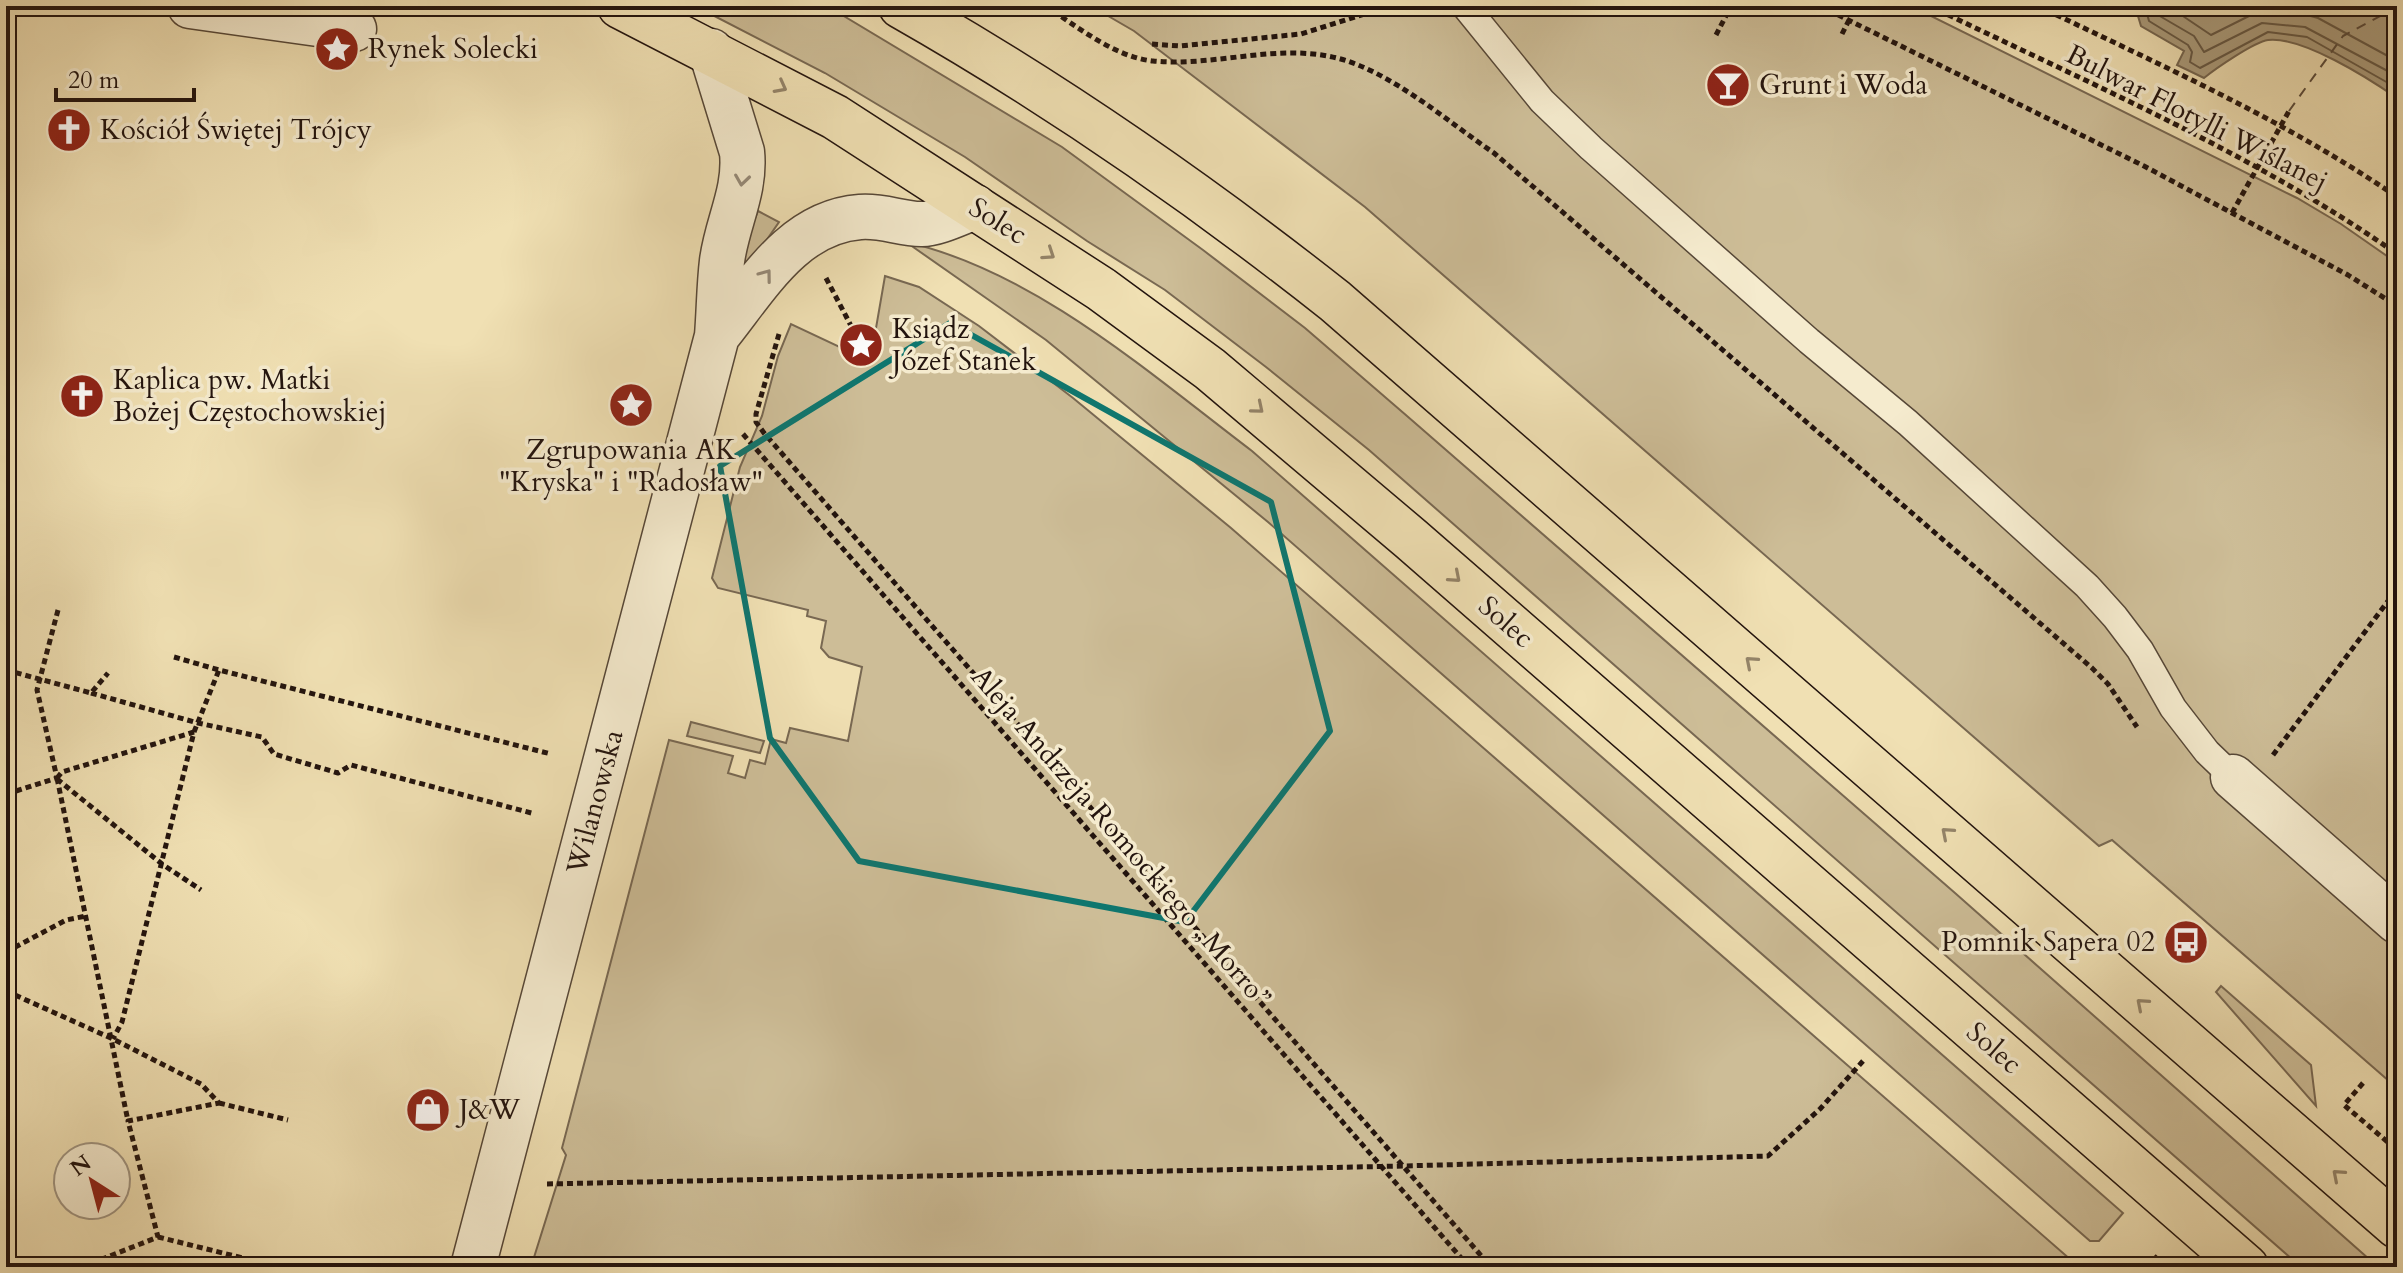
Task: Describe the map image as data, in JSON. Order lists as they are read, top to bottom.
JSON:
{
  "streets": {
    "main road": ["Solec"],
    "street": ["Wilanowska"],
    "path": ["Bulwar Flotylli Wiślanej", "Aleja Andrzeja Romockiego „Morro”"]
  },
  "crossings": [
    ["Solec", "Wilanowska"]
  ],
  "places": {
    "place": ["Rynek Solecki", "Ksiądz Józef Stanek", "Zgrupowania AK \"Kryska\" i \"Radosław\""],
    "bar": ["Grunt i Woda"],
    "church": ["Kościół Świętej Trójcy", "Kaplica pw. Matki Bożej Częstochowskiej"],
    "bus stop": ["Pomnik Sapera 02"],
    "shop": ["J&W"]
  },
  "scale_bar": "20 m",
  "north": "top left"
}
